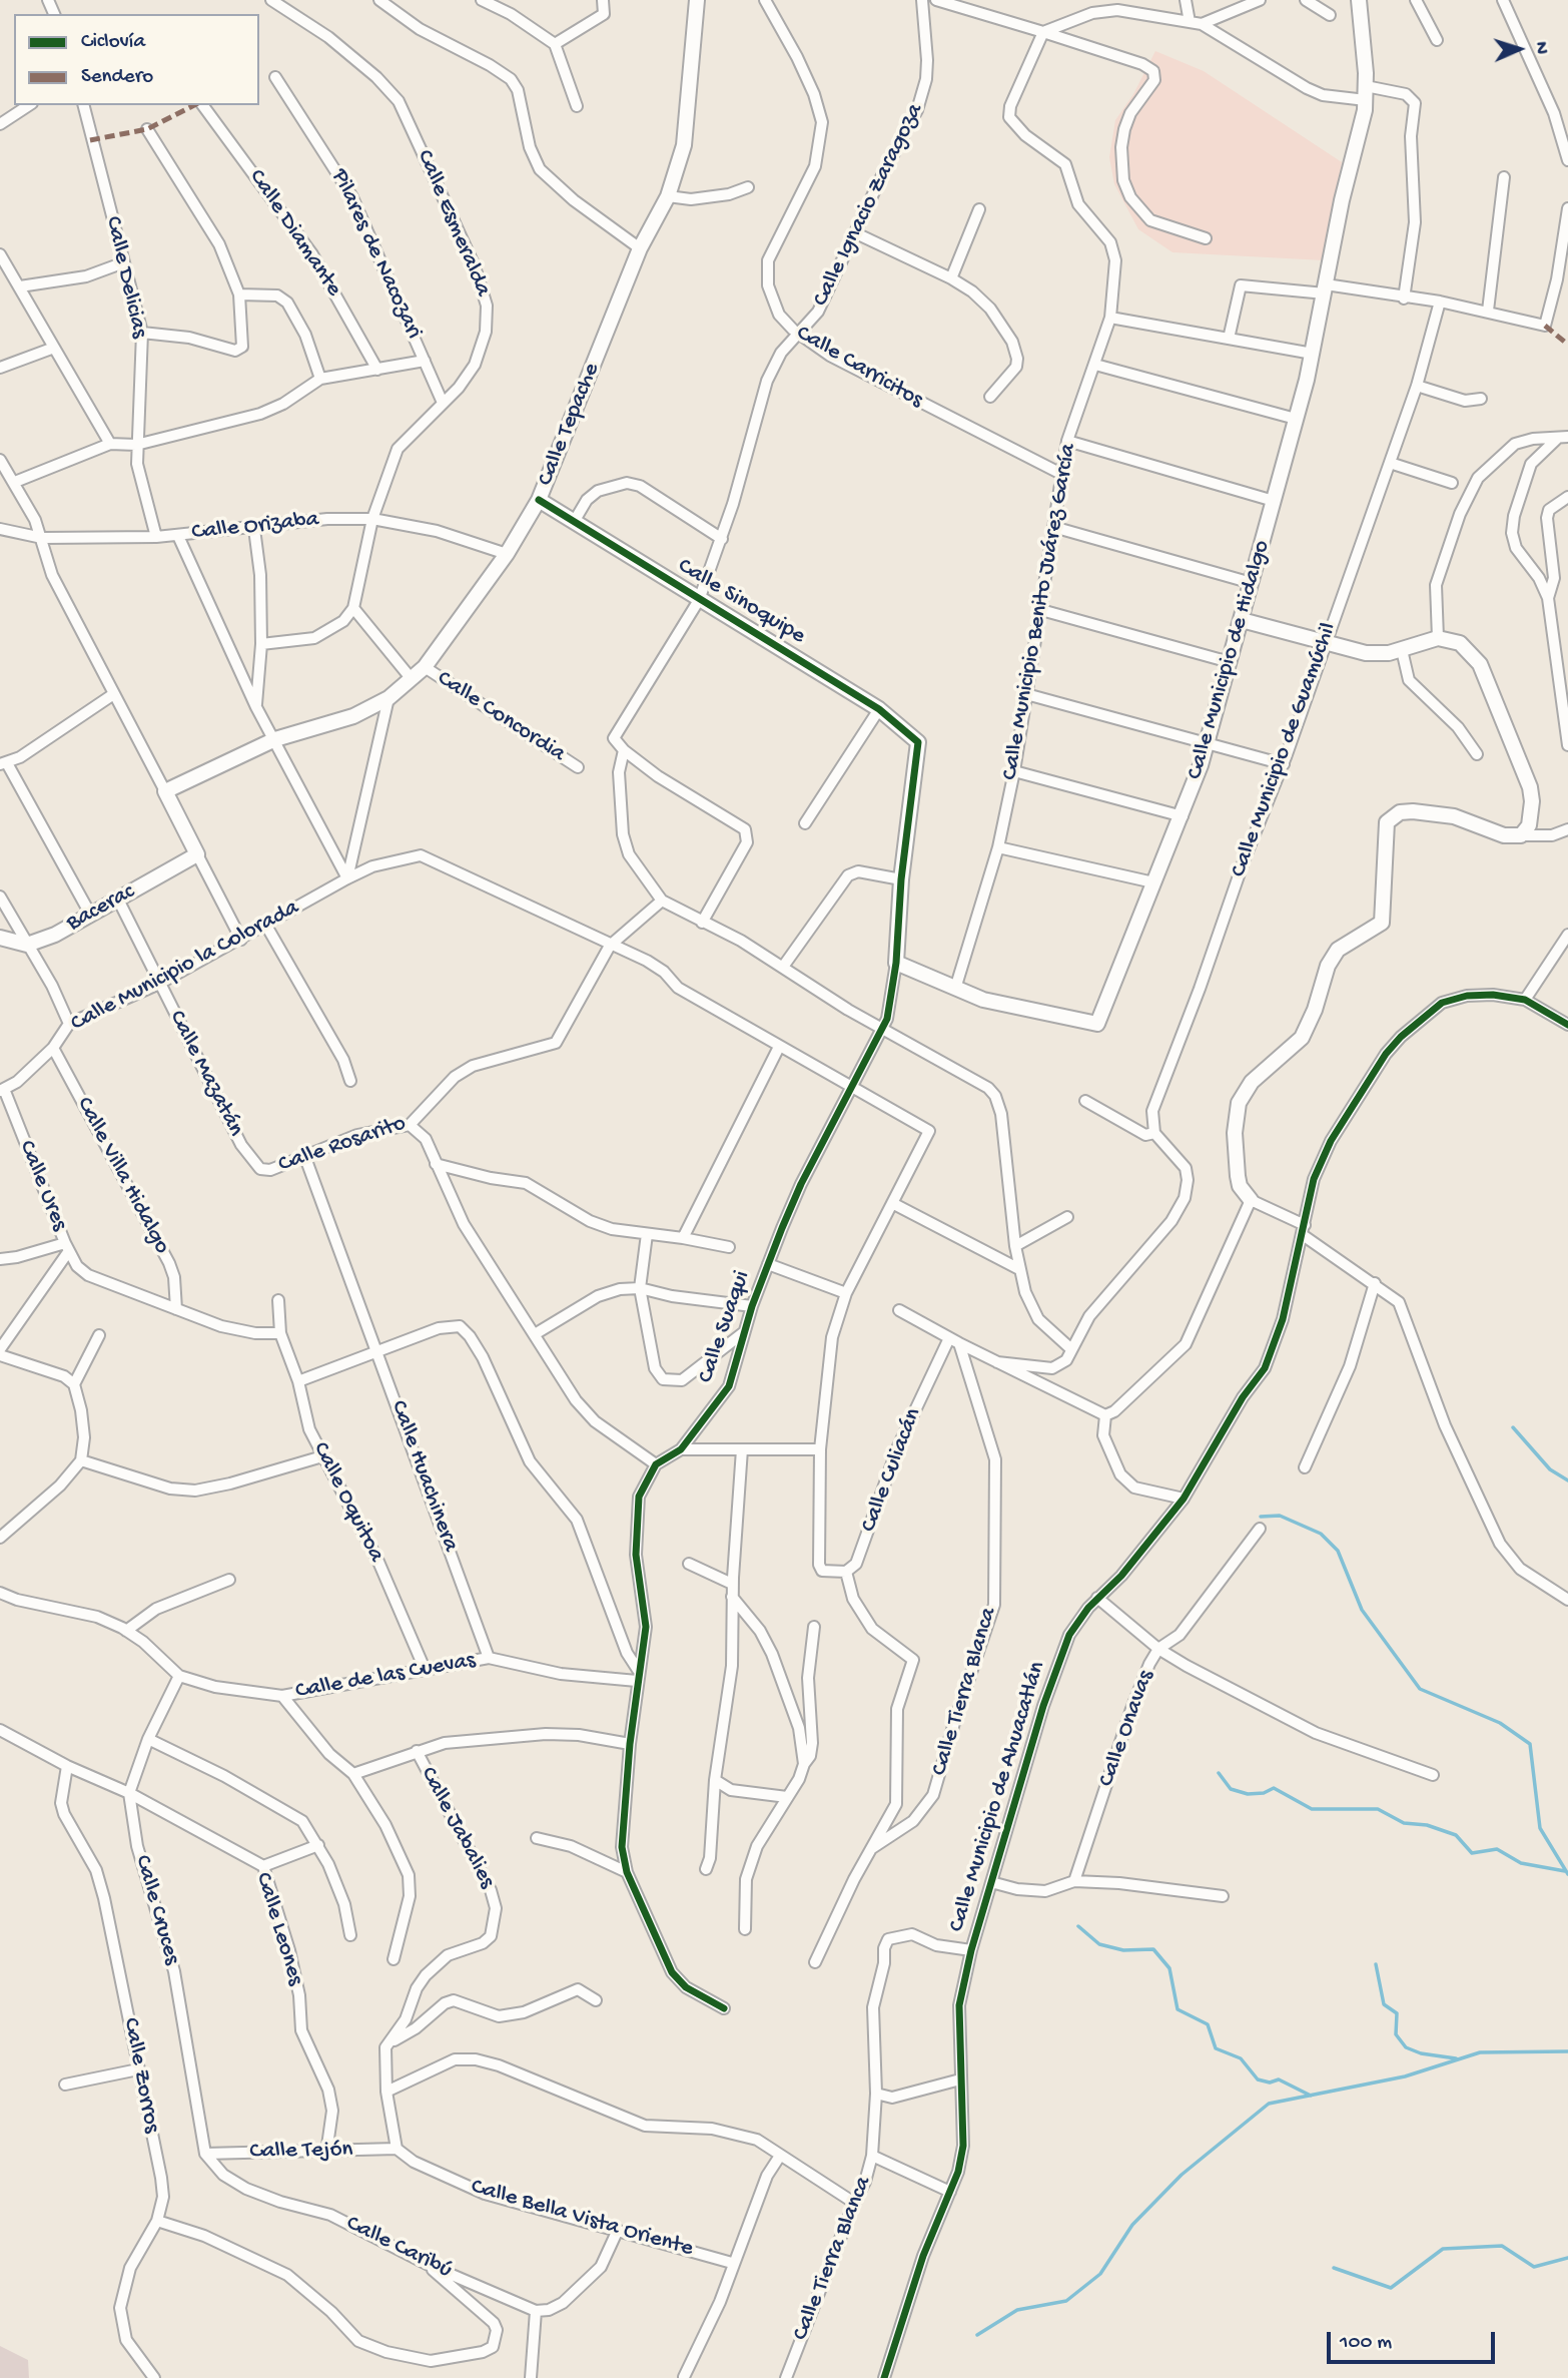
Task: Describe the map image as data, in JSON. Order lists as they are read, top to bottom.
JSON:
{
  "streets": {
    "street": [
      "Calle Ignacio Zaragoza",
      "Calle Esmeralda",
      "Calle Diamante",
      "Pilares de Nacozari",
      "Calle Delicias",
      "Calle Carricitos",
      "Calle Tepache",
      "Calle Orizaba",
      "Calle Sinoquipe",
      "Calle Municipio Benito Juárez García",
      "Calle Municipio de Hidalgo",
      "Calle Concordia",
      "Calle Municipio de Guamúchil",
      "Bacerac",
      "Calle Municipio la Colorada",
      "Calle Mazatán",
      "Calle Rosarito",
      "Calle Villa Hidalgo",
      "Calle Ures",
      "Calle Suaqui",
      "Calle Culiacán",
      "Calle Huachinera",
      "Calle Oquitoa",
      "Calle de las Cuevas",
      "Calle Tierra Blanca",
      "Calle Onavas",
      "Calle Municipio de Ahuacatlán",
      "Calle Jabalies",
      "Calle Cruces",
      "Calle Leones",
      "Calle Zorros",
      "Calle Tejón",
      "Calle Bella Vista Oriente",
      "Calle Caribú"
    ]
  },
  "crossings": [
    ["Calle Ignacio Zaragoza", "Calle Carricitos"],
    ["Calle Ignacio Zaragoza", "Calle Sinoquipe"],
    ["Calle Esmeralda", "Pilares de Nacozari"],
    ["Calle Esmeralda", "Calle Orizaba"],
    ["Calle Esmeralda", "Calle Concordia"],
    ["Calle Delicias", "Calle Orizaba"],
    ["Calle Carricitos", "Calle Municipio Benito Juárez García"],
    ["Calle Tepache", "Calle Orizaba"],
    ["Calle Tepache", "Calle Sinoquipe"],
    ["Calle Tepache", "Calle Concordia"],
    ["Calle Sinoquipe", "Calle Suaqui"],
    ["Calle Municipio Benito Juárez García", "Calle Municipio de Hidalgo"],
    ["Bacerac", "Calle Mazatán"],
    ["Calle Municipio la Colorada", "Calle Mazatán"],
    ["Calle Municipio la Colorada", "Calle Rosarito"],
    ["Calle Municipio la Colorada", "Calle Villa Hidalgo"],
    ["Calle Municipio la Colorada", "Calle Ures"],
    ["Calle Municipio la Colorada", "Calle Suaqui"],
    ["Calle Mazatán", "Calle Rosarito"],
    ["Calle Rosarito", "Calle Huachinera"],
    ["Calle Culiacán", "Calle Tierra Blanca"],
    ["Calle Huachinera", "Calle de las Cuevas"],
    ["Calle Oquitoa", "Calle de las Cuevas"],
    ["Calle de las Cuevas", "Calle Cruces"],
    ["Calle Tierra Blanca", "Calle Municipio de Ahuacatlán"],
    ["Calle Jabalies", "Calle Tejón"],
    ["Calle Jabalies", "Calle Bella Vista Oriente"],
    ["Calle Cruces", "Calle Leones"],
    ["Calle Cruces", "Calle Tejón"],
    ["Calle Cruces", "Calle Caribú"],
    ["Calle Leones", "Calle Zorros"],
    ["Calle Leones", "Calle Tejón"],
    ["Calle Tejón", "Calle Bella Vista Oriente"],
    ["Calle Tejón", "Calle Caribú"]
  ],
  "legend": ["Ciclovía", "Sendero"],
  "scale_bar": "100 m",
  "north": "right"
}
